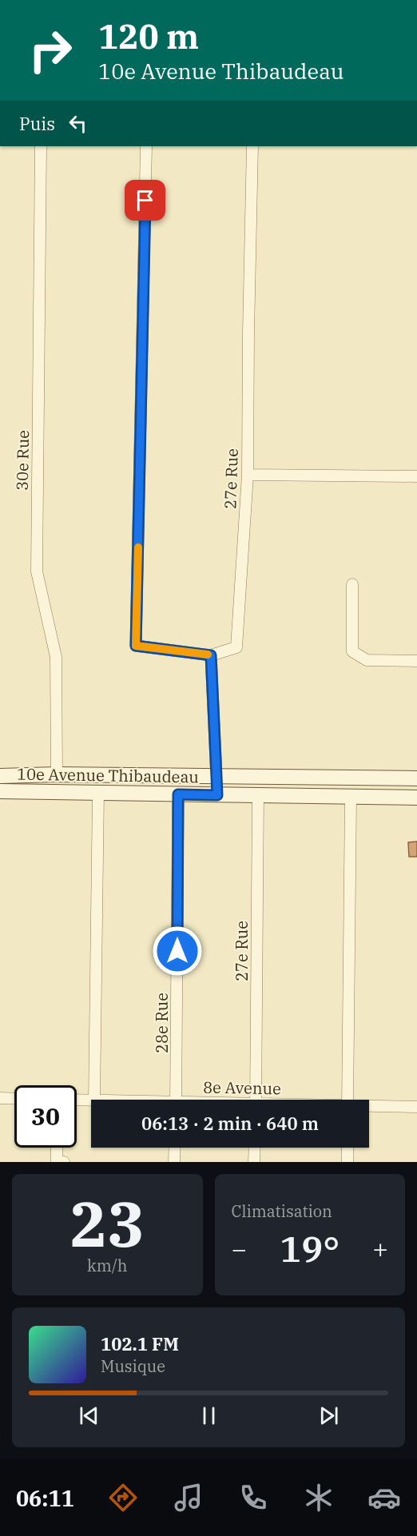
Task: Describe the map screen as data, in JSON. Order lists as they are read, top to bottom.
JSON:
{
  "streets": {
    "street": [
      "30e Rue",
      "27e Rue",
      "10e Avenue Thibaudeau",
      "28e Rue",
      "8e Avenue"
    ]
  },
  "crossings": [
    ["30e Rue", "10e Avenue Thibaudeau"],
    ["27e Rue", "10e Avenue Thibaudeau"],
    ["10e Avenue Thibaudeau", "28e Rue"]
  ],
  "page": {
    "turn": ["120 m", "10e Avenue Thibaudeau"],
    "then": "Puis",
    "limit": "30",
    "trip": "06:13 · 2 min · 640 m",
    "tile": [
      ["23", "km/h"],
      "Climatisation"
    ],
    "heat": ["−", "19°", "+"],
    "song": ["102.1 FM", "Musique"],
    "tabs": "06:11"
  }
}
